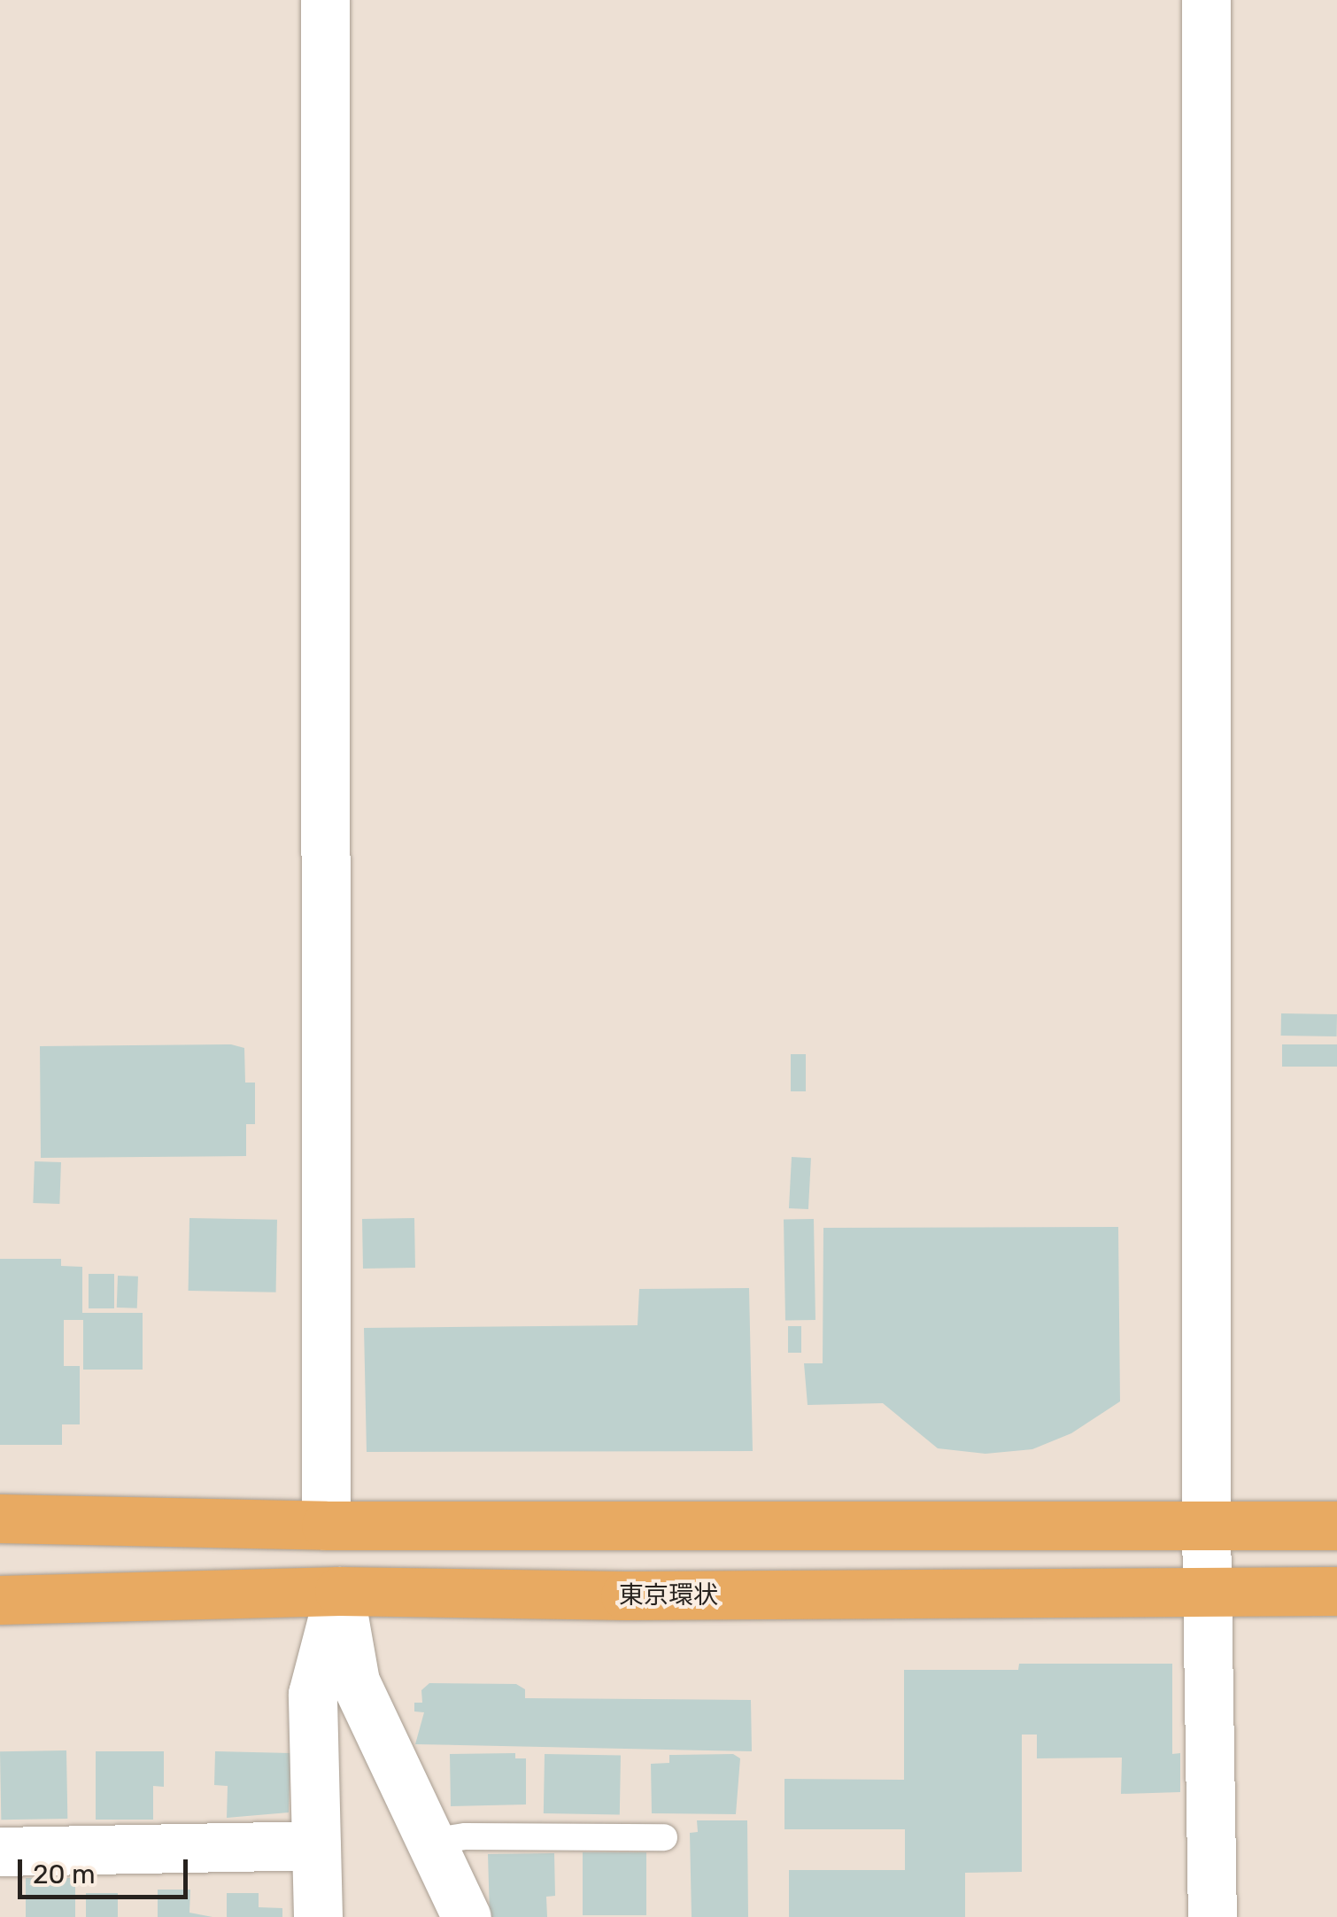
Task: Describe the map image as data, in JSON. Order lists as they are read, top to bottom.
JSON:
{
  "streets": {
    "highway": ["東京環状"]
  },
  "scale_bar": "20 m"
}
